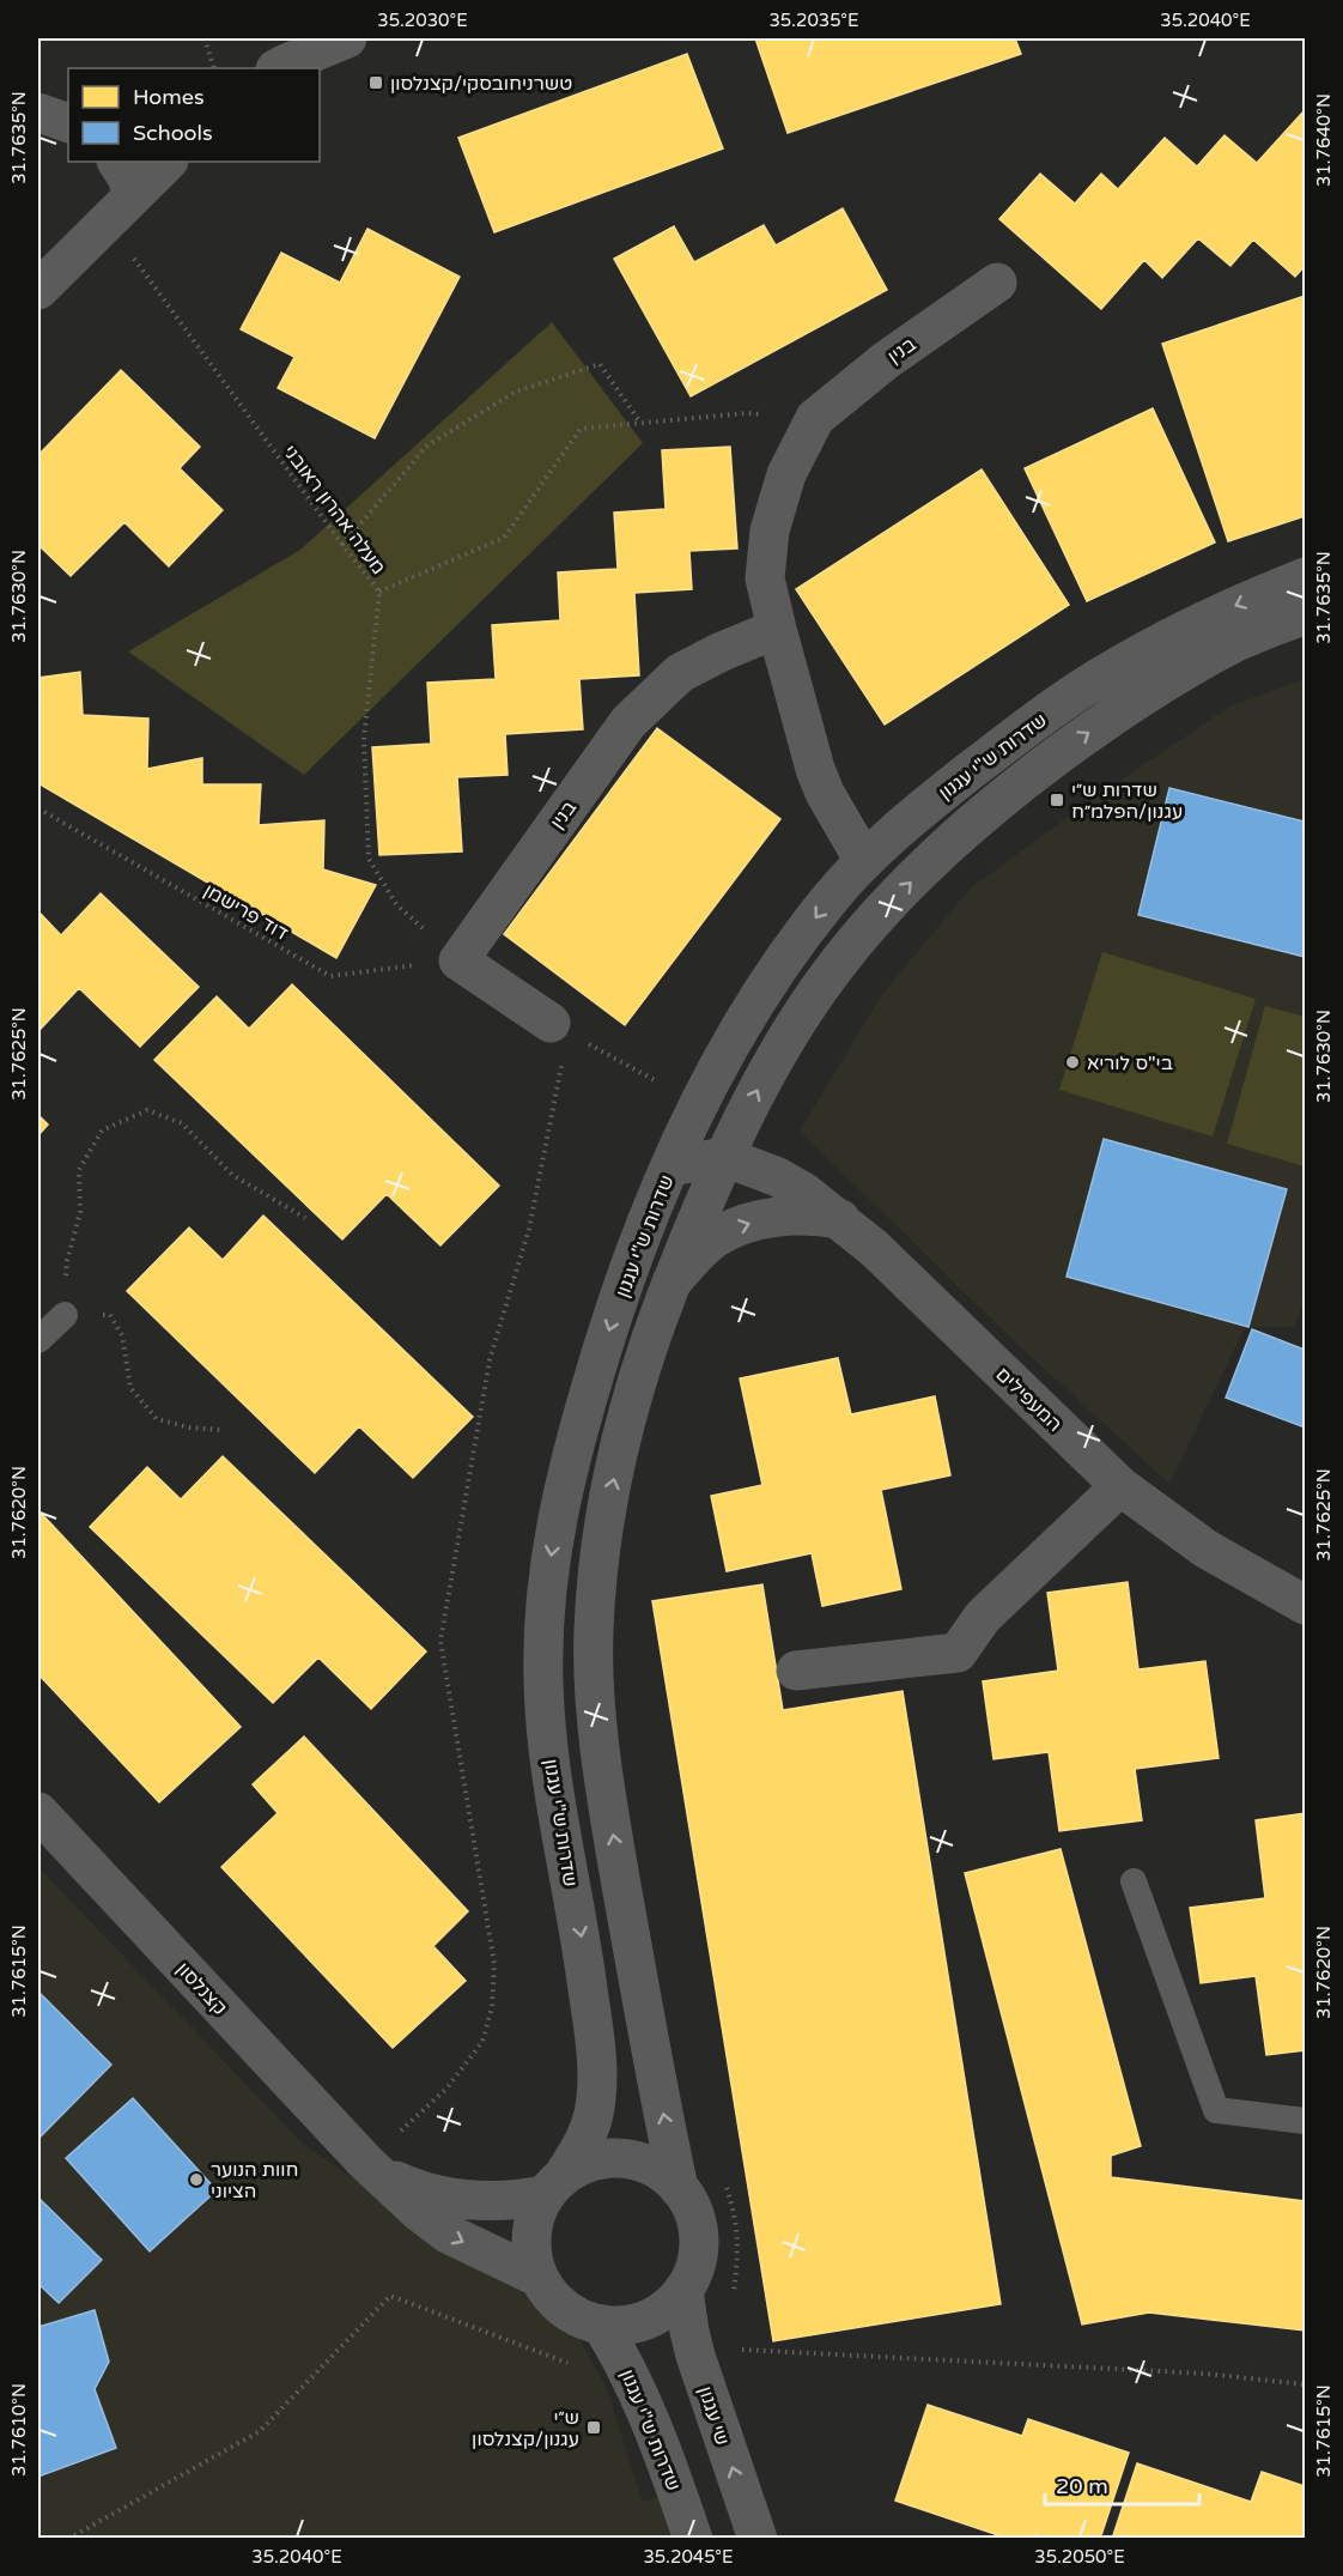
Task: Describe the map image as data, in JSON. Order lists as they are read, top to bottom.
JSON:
{
  "streets": {
    "street": [
      "בנין",
      "שדרות ש\"י עגנון",
      "המעפילים",
      "קצנלסון",
      "שי עגנון"
    ],
    "path": ["מעלה אהרון ראובני", "דוד פרישמן"]
  },
  "crossings": [
    ["בנין", "מעלה אהרון ראובני"],
    ["בנין", "שדרות ש\"י עגנון"],
    ["בנין", "דוד פרישמן"],
    ["מעלה אהרון ראובני", "דוד פרישמן"],
    ["שדרות ש\"י עגנון", "המעפילים"],
    ["שדרות ש\"י עגנון", "שי עגנון"]
  ],
  "one_way": ["שי עגנון"],
  "places": {
    "transit": ["טשרניחובסקי/קצנלסון", "שדרות ש״י עגנון/הפלמ״ח", "ש״י עגנון/קצנלסון"],
    "other": ["בי\"ס לוריא", "חוות הנוער הציוני"]
  },
  "legend": ["Homes", "Schools"],
  "scale_bar": "20 m",
  "coordinates": [
    "35.2030°E",
    "35.2035°E",
    "35.2040°E",
    "31.7635°N",
    "31.7640°N",
    "31.7630°N",
    "31.7625°N",
    "31.7620°N",
    "31.7615°N",
    "31.7610°N",
    "35.2045°E",
    "35.2050°E"
  ]
}
